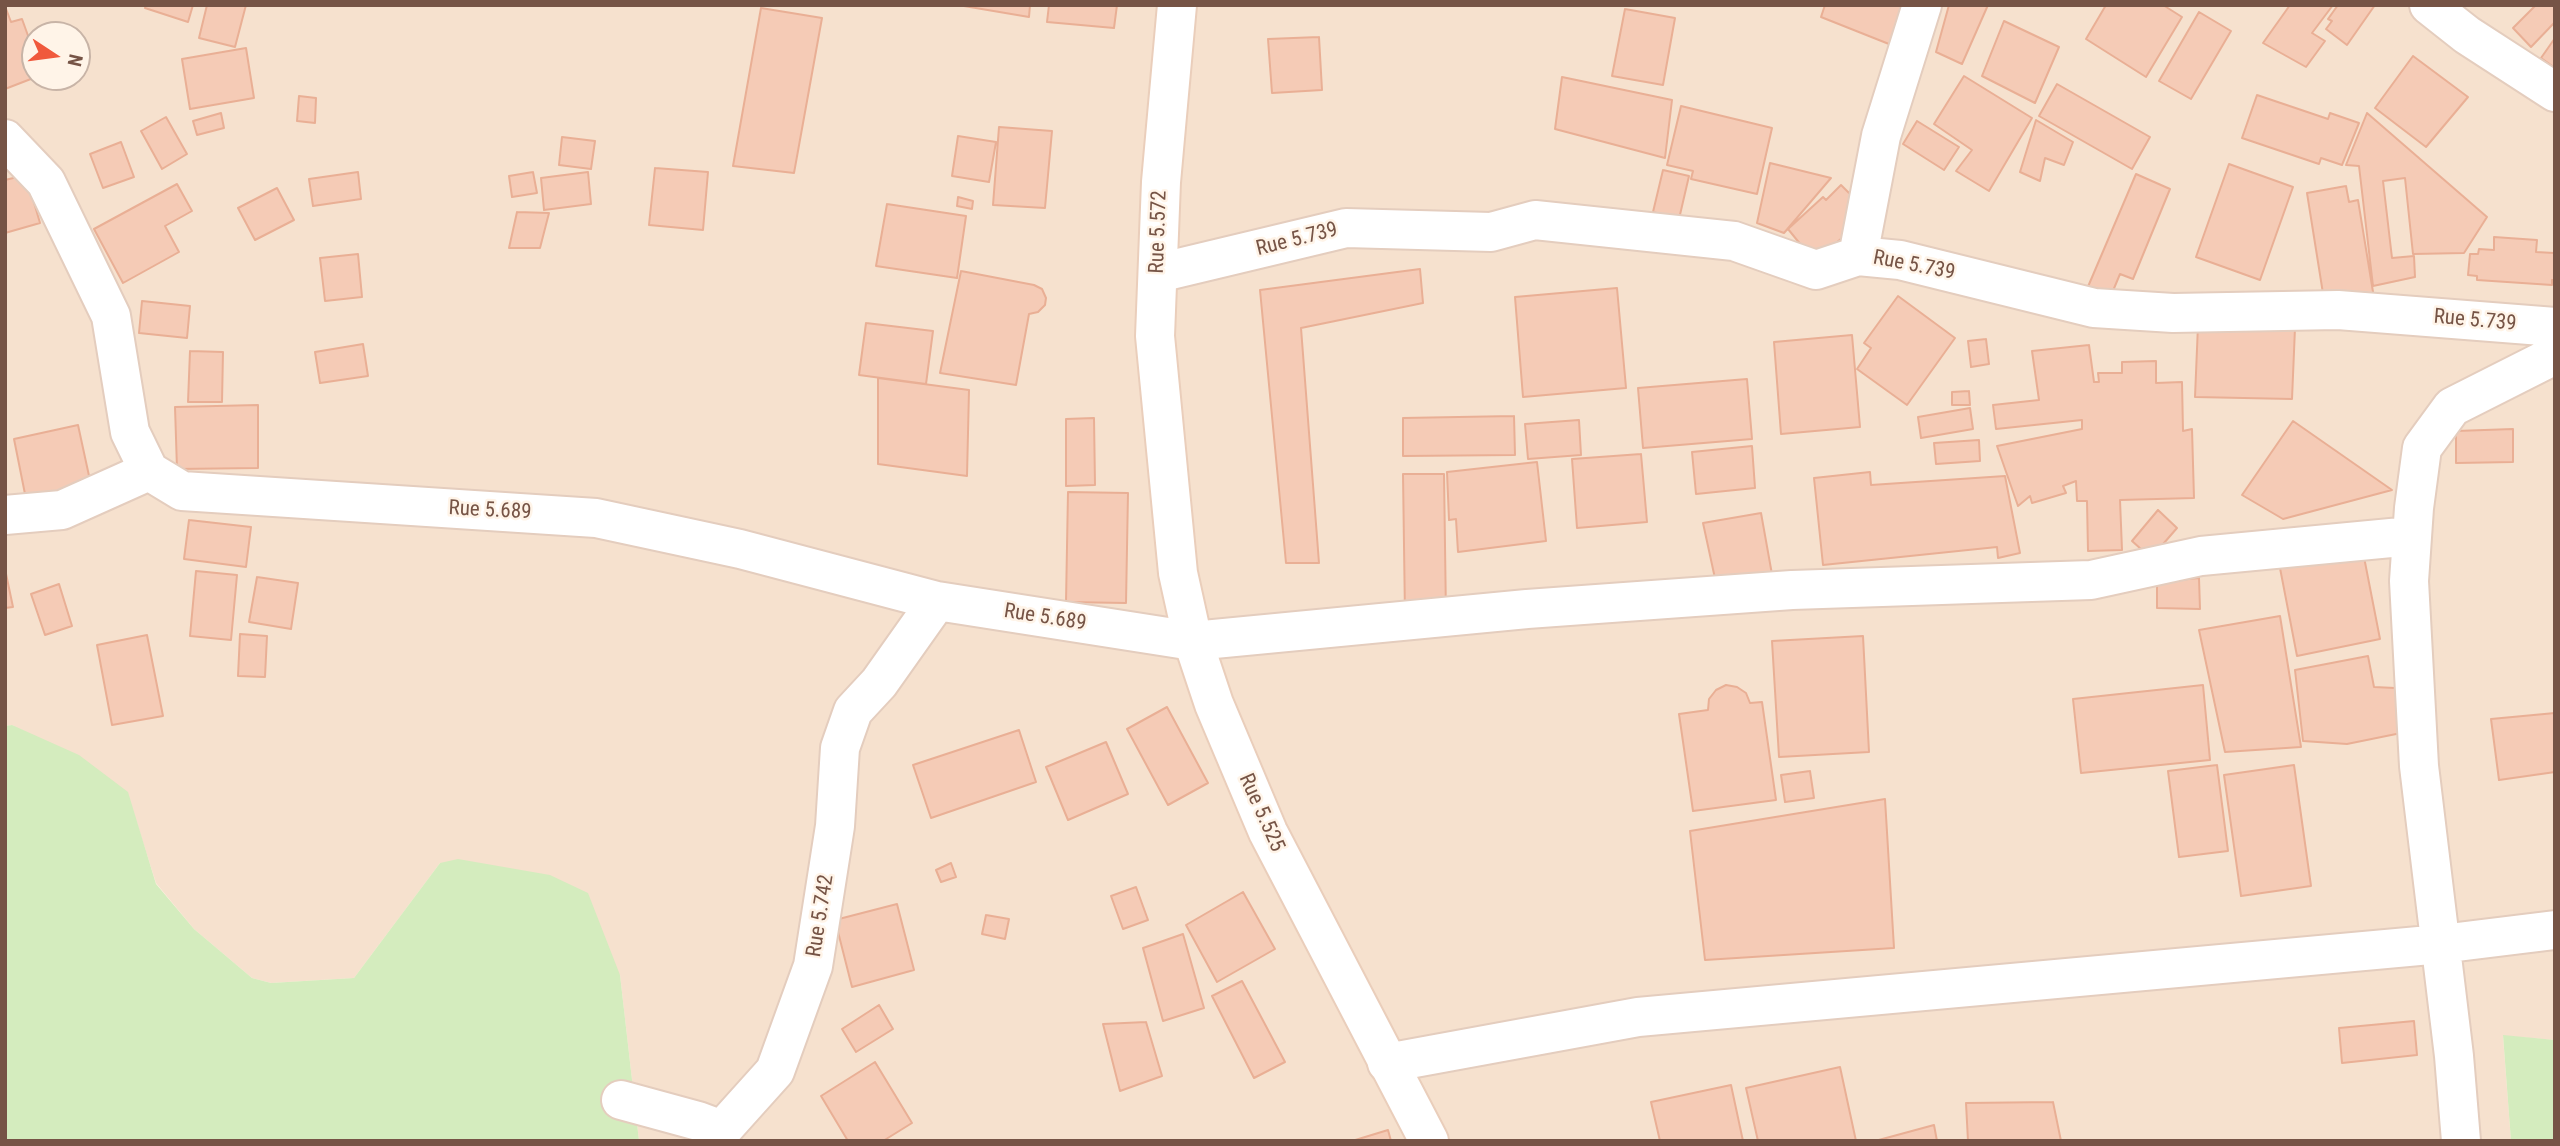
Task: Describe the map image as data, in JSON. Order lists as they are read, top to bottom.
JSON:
{
  "streets": {
    "street": [
      "Rue 5.572",
      "Rue 5.739",
      "Rue 5.689",
      "Rue 5.525",
      "Rue 5.742"
    ]
  },
  "crossings": [
    ["Rue 5.572", "Rue 5.739"],
    ["Rue 5.572", "Rue 5.525"],
    ["Rue 5.689", "Rue 5.525"],
    ["Rue 5.689", "Rue 5.742"]
  ],
  "north": "right"
}
